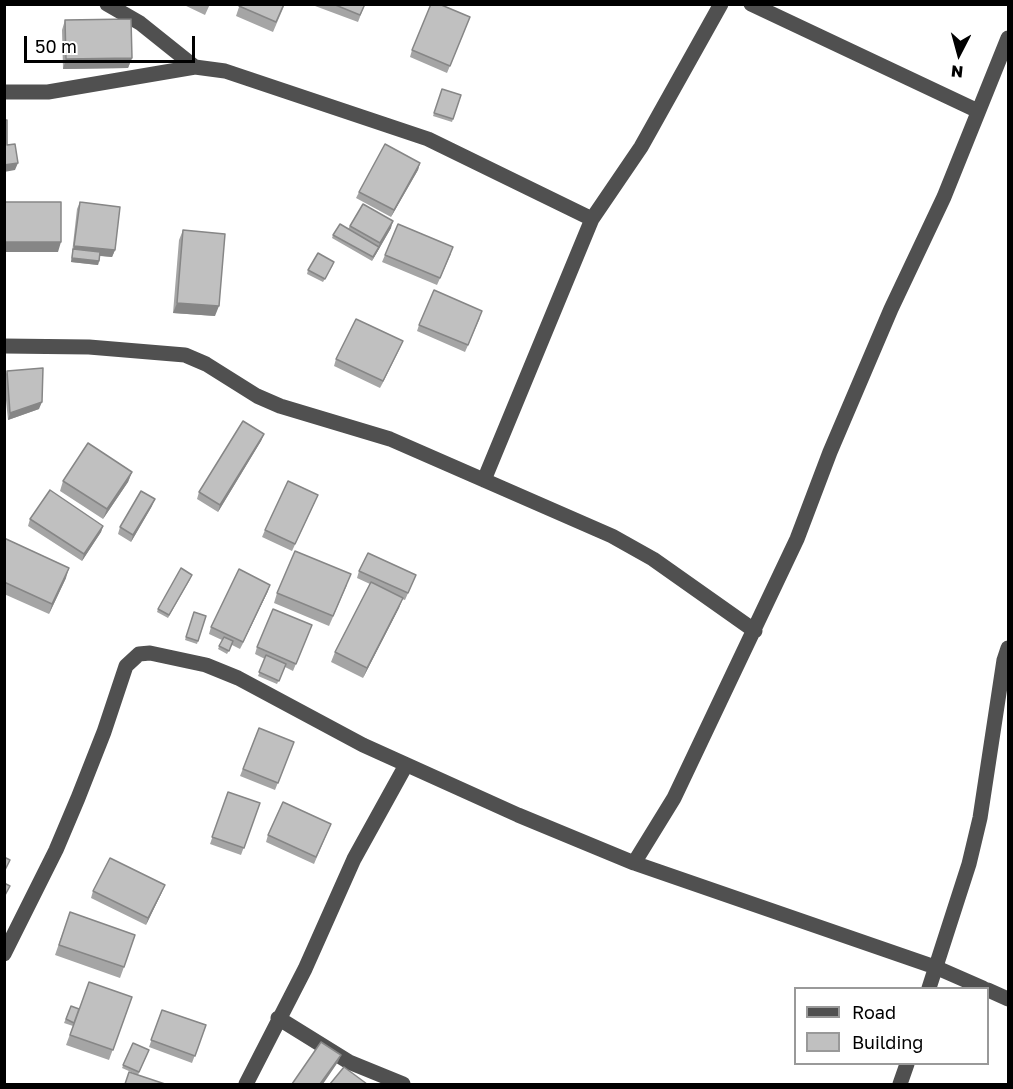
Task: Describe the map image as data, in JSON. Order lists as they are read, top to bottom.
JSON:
{
  "legend": ["Road", "Building"],
  "scale_bar": "50 m",
  "north": "bottom"
}
